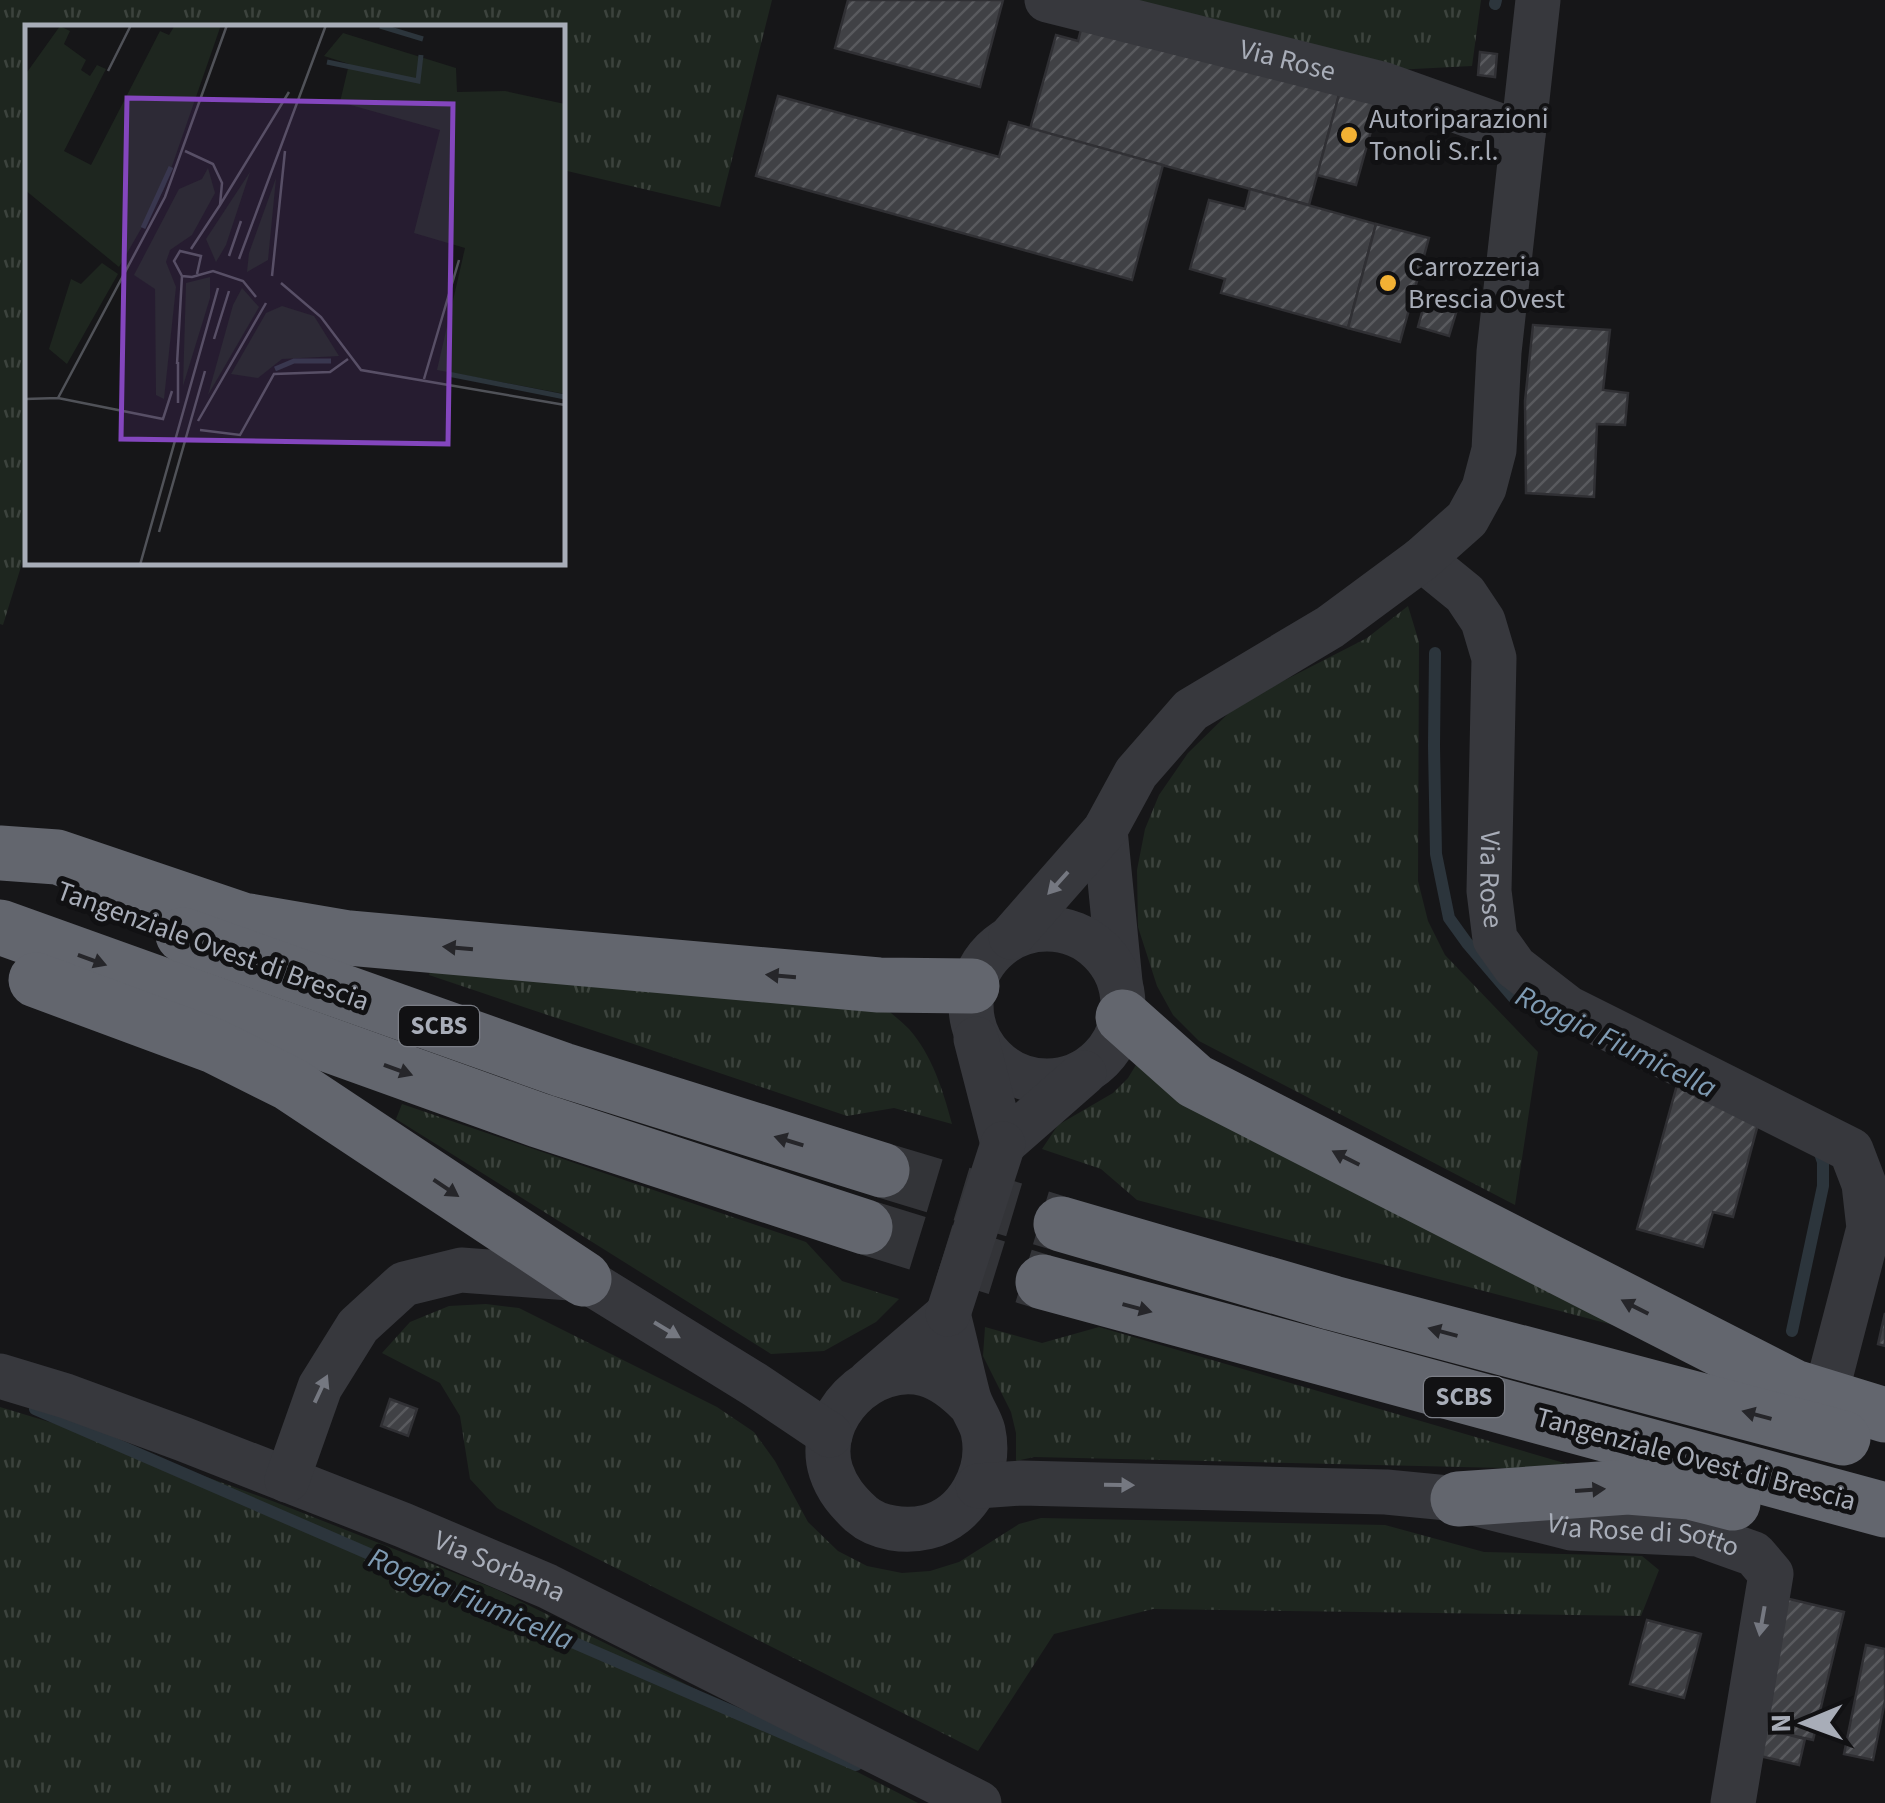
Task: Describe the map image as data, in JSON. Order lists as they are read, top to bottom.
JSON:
{
  "streets": {
    "highway": ["Tangenziale Ovest di Brescia", "SCBS"],
    "street": ["Via Rose", "Via Rose di Sotto", "Via Sorbana"]
  },
  "water": ["Roggia Fiumicella"],
  "places": ["Autoriparazioni Tonoli S.r.l.", "Carrozzeria Brescia Ovest"],
  "north": "left"
}
